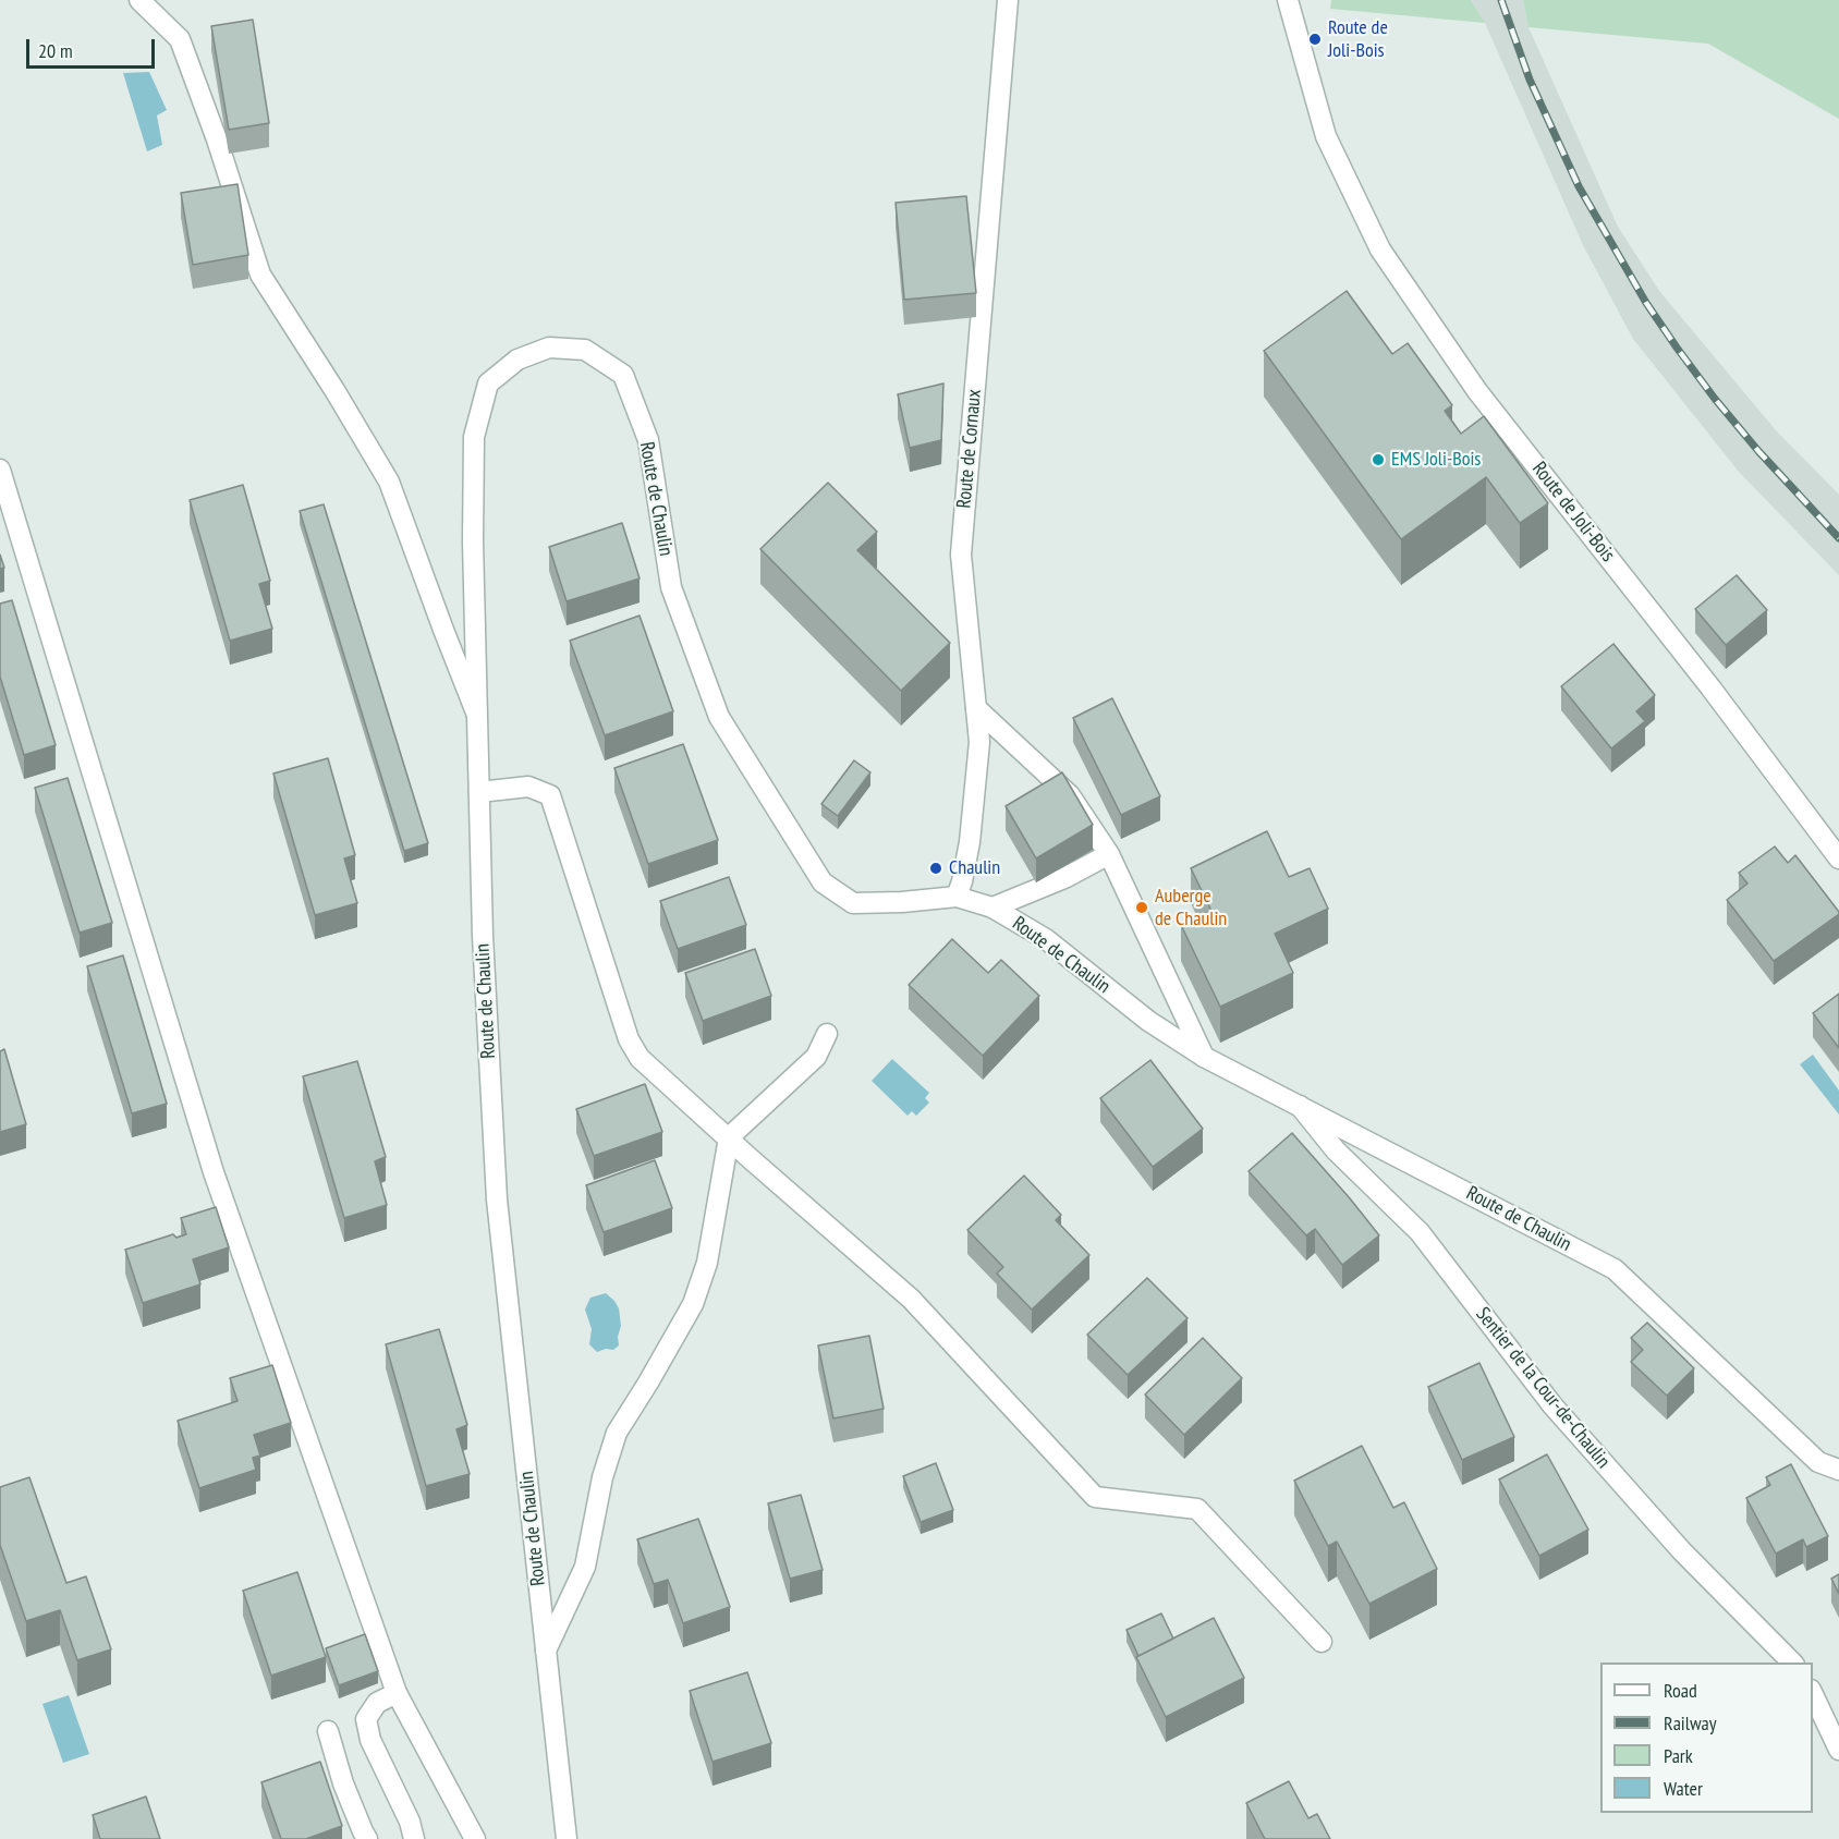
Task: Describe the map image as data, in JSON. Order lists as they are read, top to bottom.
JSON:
{
  "streets": {
    "street": [
      "Route de Cornaux",
      "Route de Chaulin",
      "Route de Joli-Bois",
      "Sentier de la Cour-de-Chaulin"
    ]
  },
  "crossings": [
    ["Route de Cornaux", "Route de Chaulin"],
    ["Route de Chaulin", "Sentier de la Cour-de-Chaulin"]
  ],
  "places": [
    "Route de Joli-Bois",
    "EMS Joli-Bois",
    "Chaulin",
    "Auberge de Chaulin"
  ],
  "legend": [
    "Road",
    "Railway",
    "Park",
    "Water"
  ],
  "scale_bar": "20 m"
}
